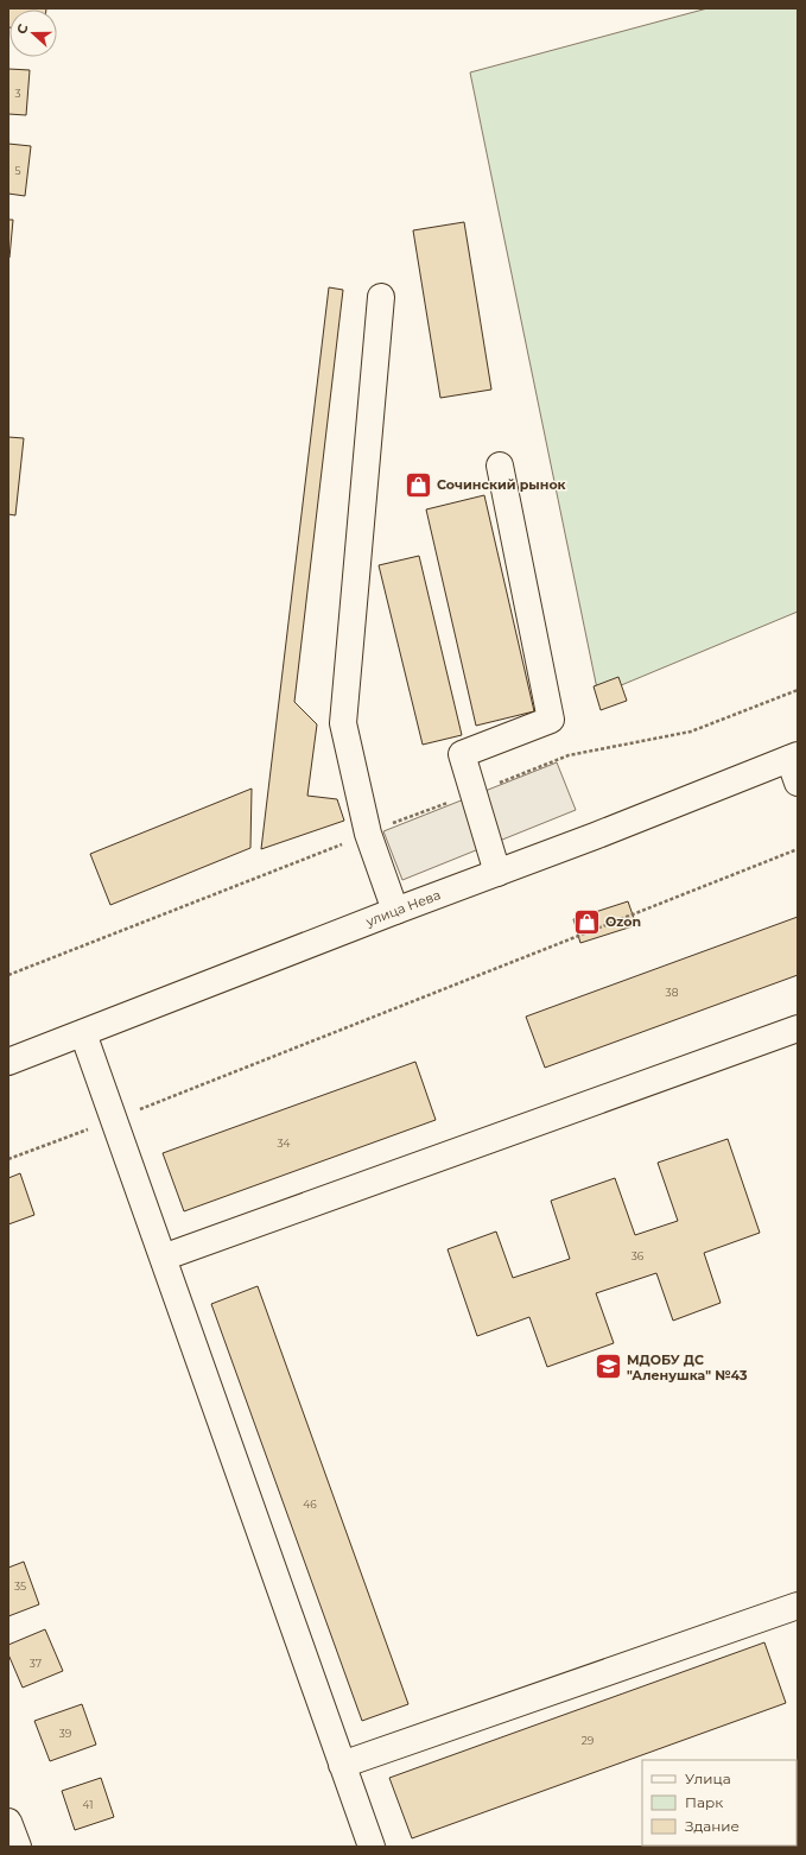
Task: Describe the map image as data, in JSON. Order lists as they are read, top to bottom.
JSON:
{
  "streets": {
    "main road": ["улица Нева"]
  },
  "places": {
    "shop": ["Сочинский рынок", "Ozon"],
    "school or university": ["МДОБУ ДС \"Аленушка\" №43"]
  },
  "house_numbers": [
    "3",
    "5",
    "38",
    "34",
    "36",
    "46",
    "35",
    "37",
    "39",
    "29",
    "41"
  ],
  "legend": ["Улица", "Парк", "Здание"],
  "north": "left"
}
